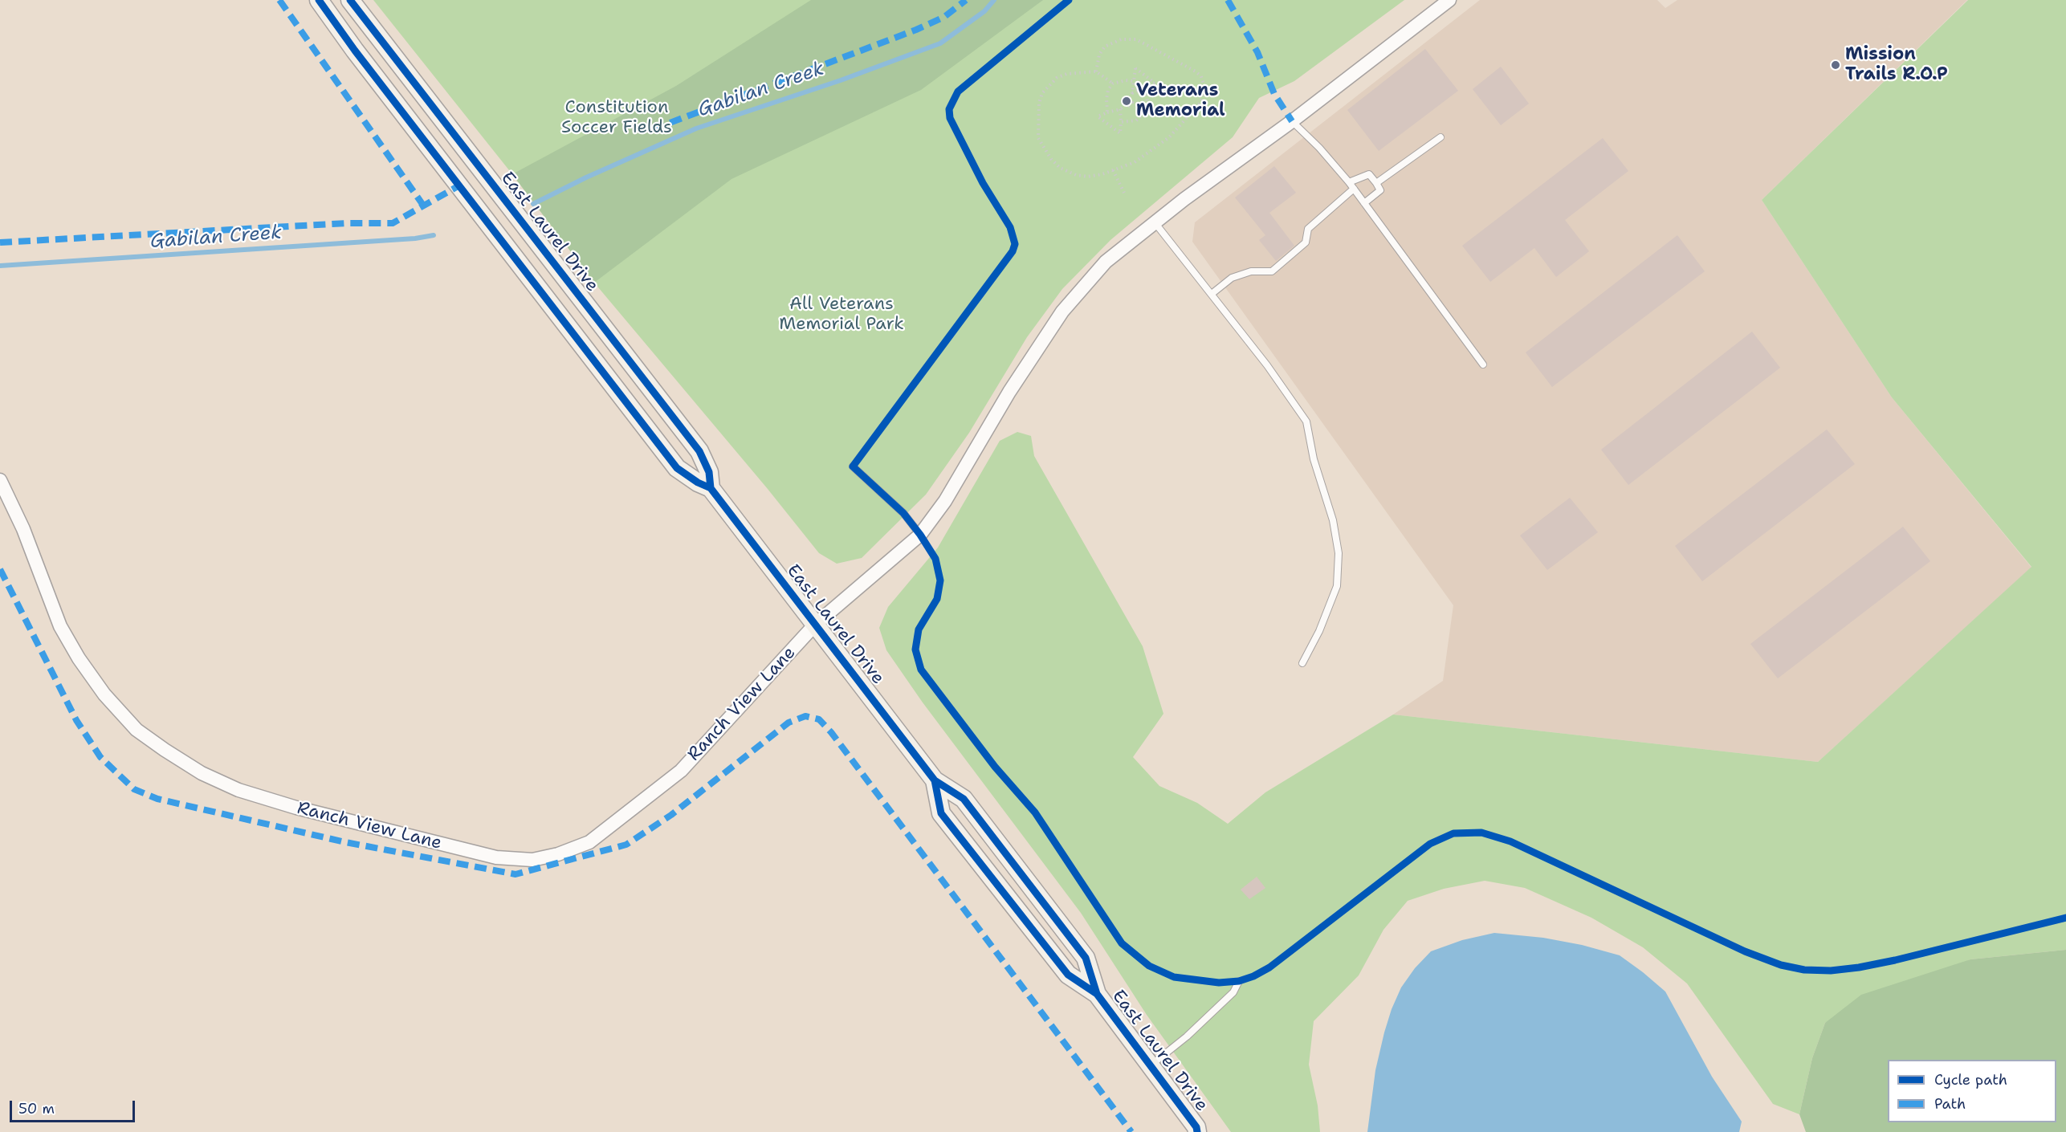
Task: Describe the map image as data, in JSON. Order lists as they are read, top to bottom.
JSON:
{
  "streets": {
    "main road": ["East Laurel Drive"],
    "street": ["Ranch View Lane"]
  },
  "crossings": [
    ["East Laurel Drive", "Ranch View Lane"]
  ],
  "water": ["Gabilan Creek"],
  "parks": ["Constitution Soccer Fields", "All Veterans Memorial Park"],
  "places": ["Mission Trails R.O.P", "Veterans Memorial"],
  "legend": ["Cycle path", "Path"],
  "scale_bar": "50 m"
}
